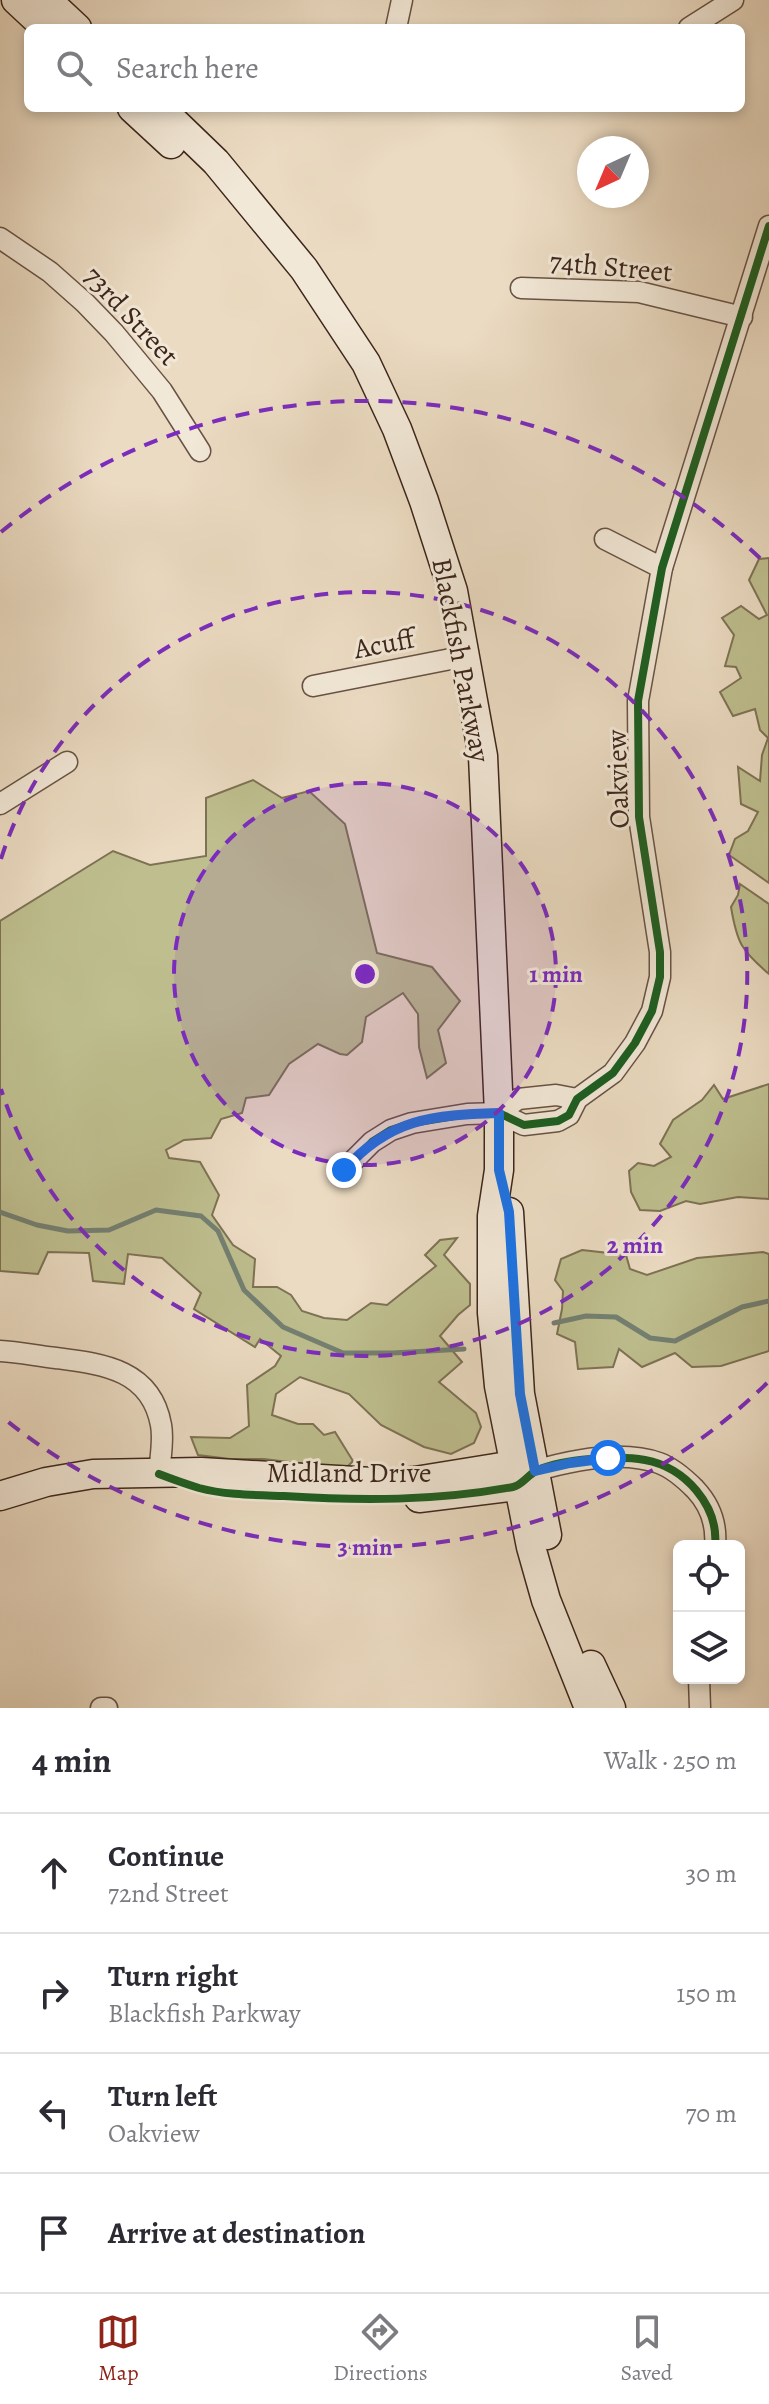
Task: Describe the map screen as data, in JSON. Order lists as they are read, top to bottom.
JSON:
{
  "streets": {
    "main road": ["Blackfish Parkway", "Midland Drive"],
    "street": [
      "74th Street",
      "73rd Street",
      "Acuff",
      "Oakview"
    ]
  },
  "crossings": [
    ["74th Street", "Oakview"],
    ["Acuff", "Blackfish Parkway"],
    ["Blackfish Parkway", "Oakview"],
    ["Blackfish Parkway", "Midland Drive"]
  ],
  "north": "bottom left",
  "page": {
    "search": "Search here",
    "heading": ["4 min", "Walk · 250 m"],
    "list": [
      ["Continue", "72nd Street", "30 m"],
      ["Turn right", "Blackfish Parkway", "150 m"],
      ["Turn left", "Oakview", "70 m"],
      "Arrive at destination"
    ],
    "nav": ["Map", "Directions", "Saved"]
  },
  "rings": ["1 min", "2 min", "3 min"]
}
